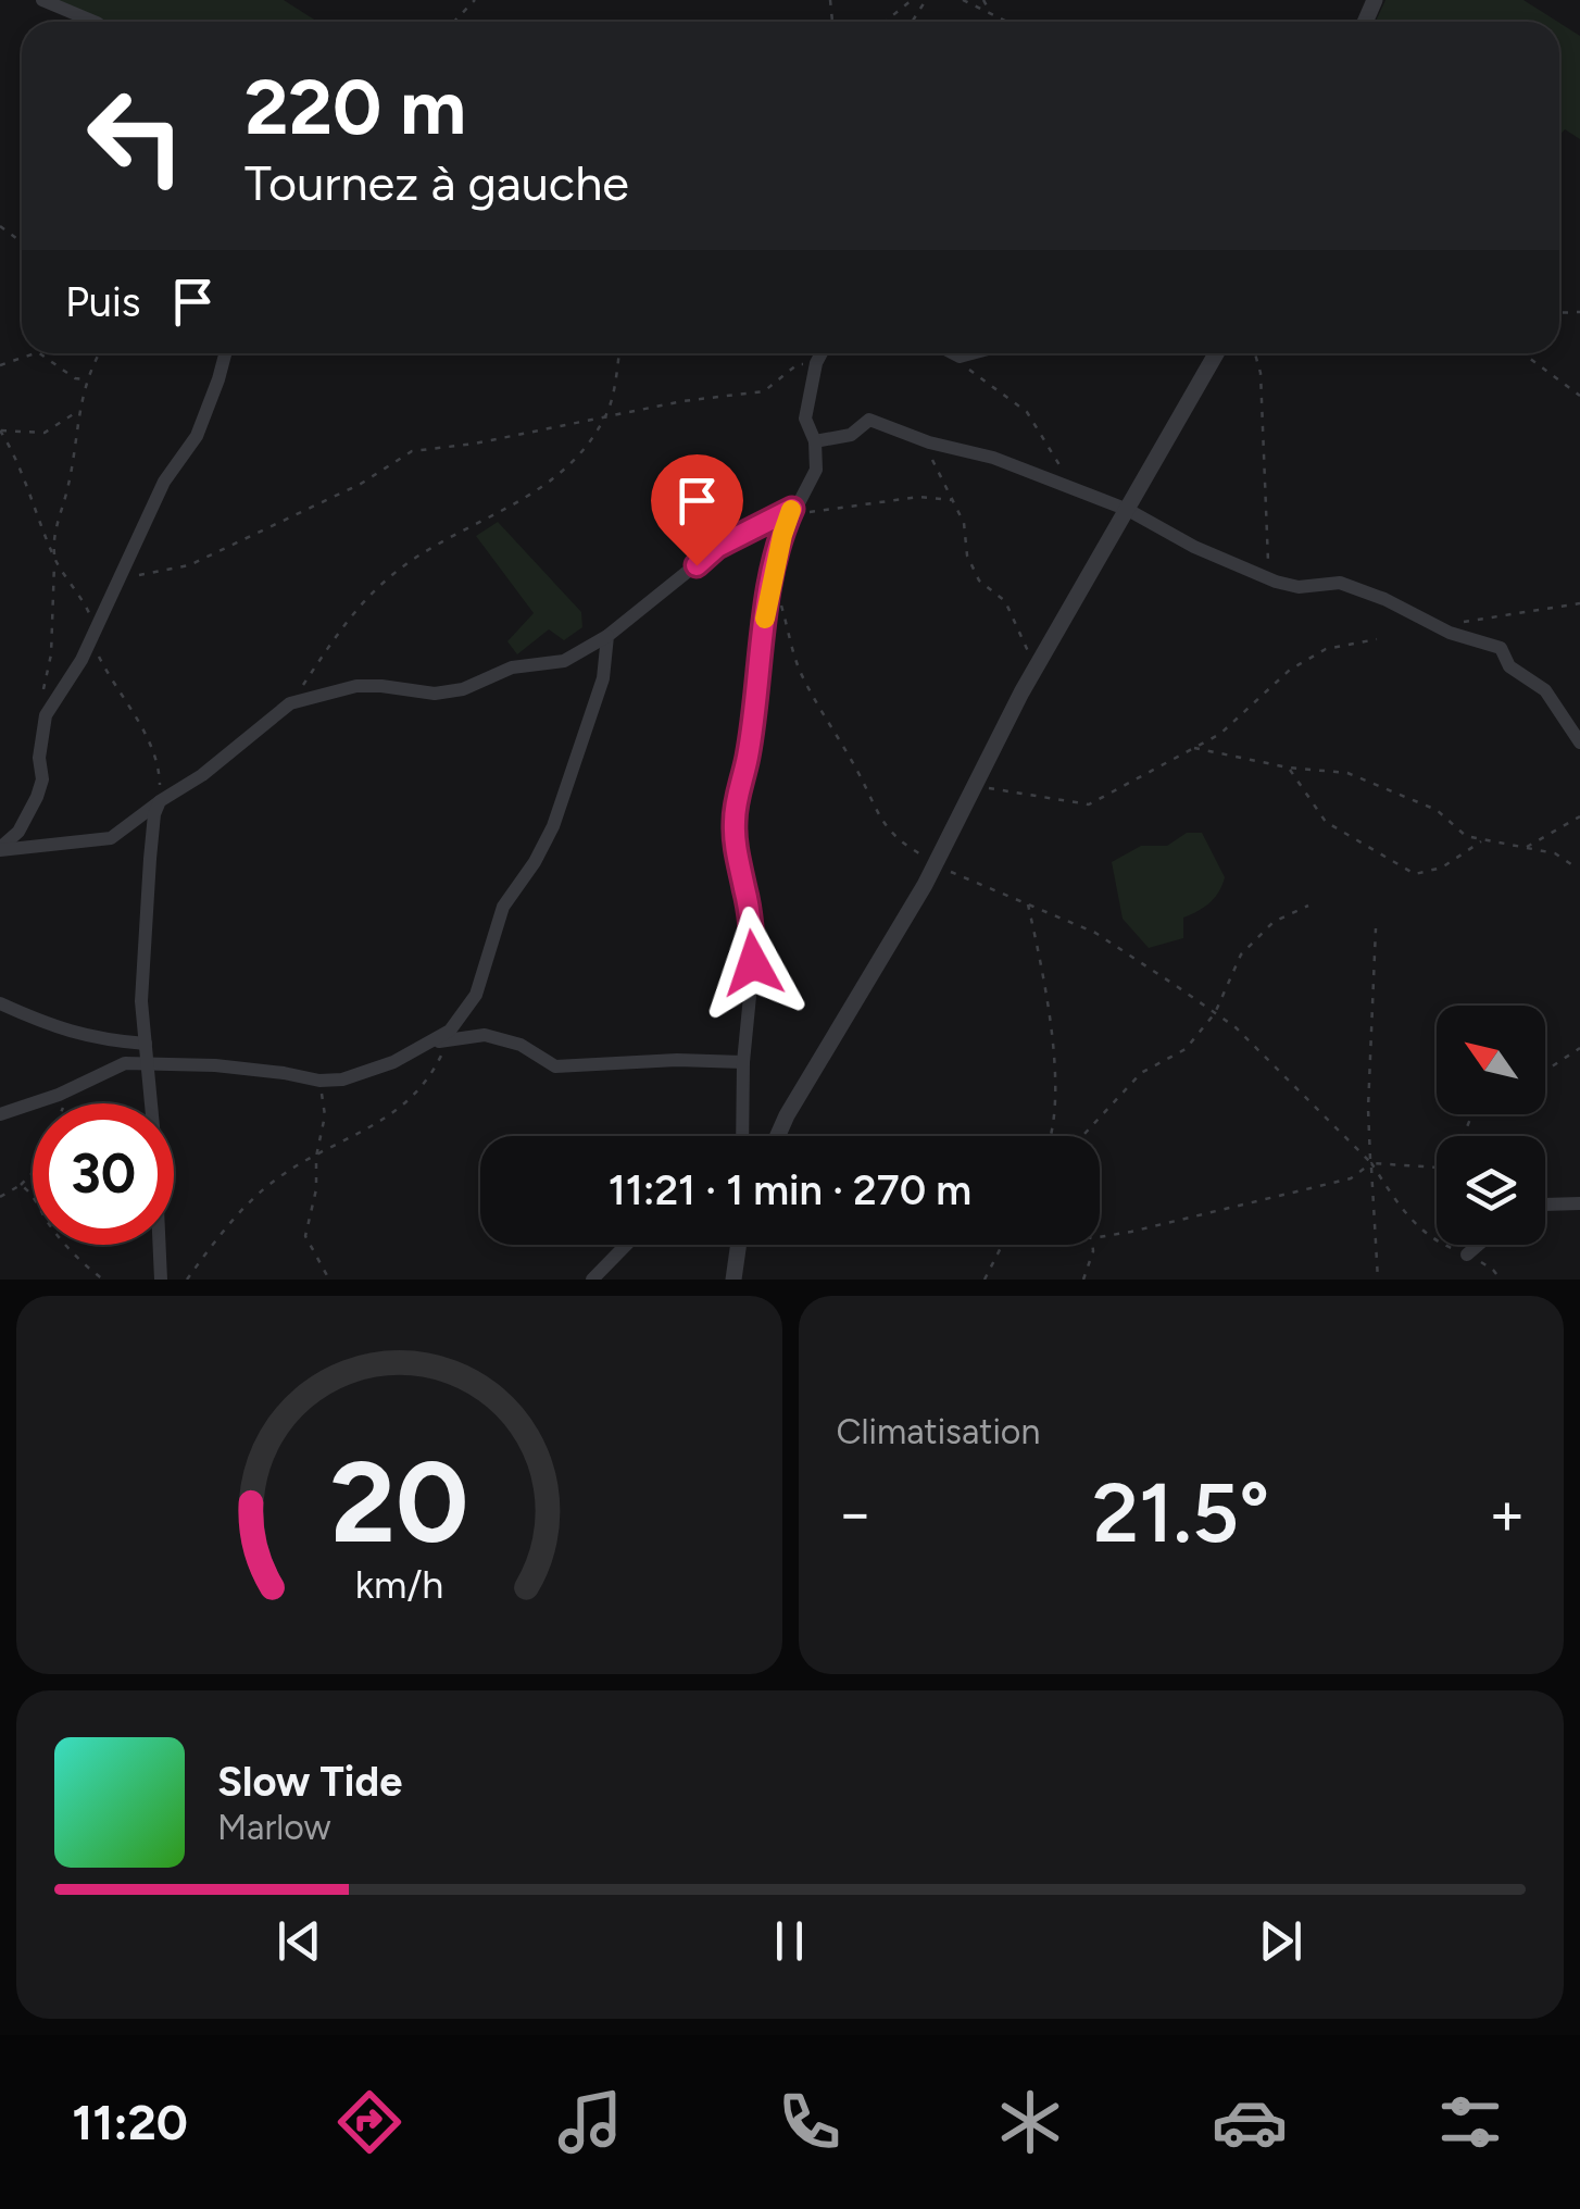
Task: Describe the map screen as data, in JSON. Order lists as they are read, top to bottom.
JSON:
{
  "north": "top left",
  "page": {
    "turn": ["220 m", "Tournez à gauche"],
    "then": "Puis",
    "limit": "30",
    "trip": "11:21 · 1 min · 270 m",
    "tile": "Climatisation",
    "heat": ["−", "21.5°", "+"],
    "song": ["Slow Tide", "Marlow"],
    "tabs": "11:20",
    "gauge": ["20", "km/h"]
  }
}
